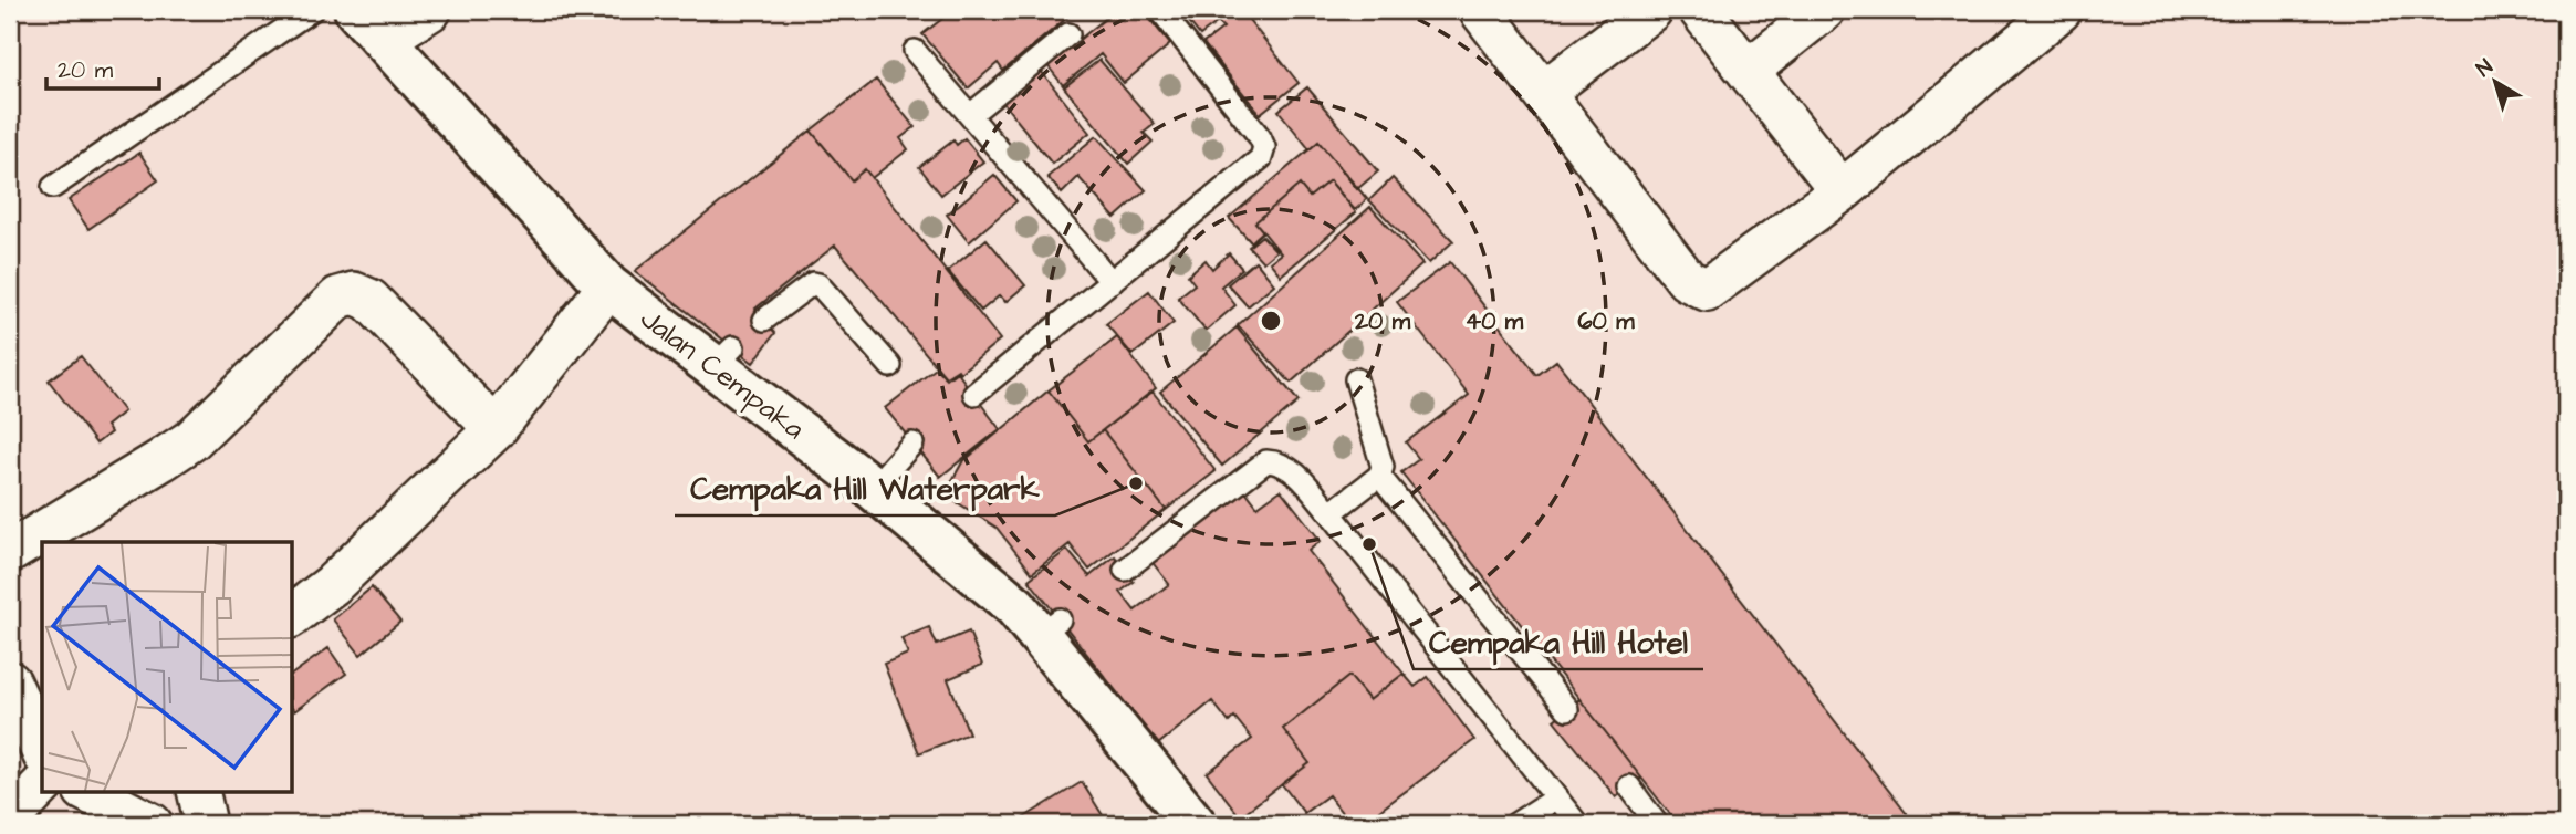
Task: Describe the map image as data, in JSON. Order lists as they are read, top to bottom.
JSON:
{
  "streets": {
    "main road": ["Jalan Cempaka"]
  },
  "places": ["Cempaka Hill Waterpark", "Cempaka Hill Hotel"],
  "scale_bar": "20 m",
  "north": "top left",
  "rings": ["20 m", "40 m", "60 m"]
}
